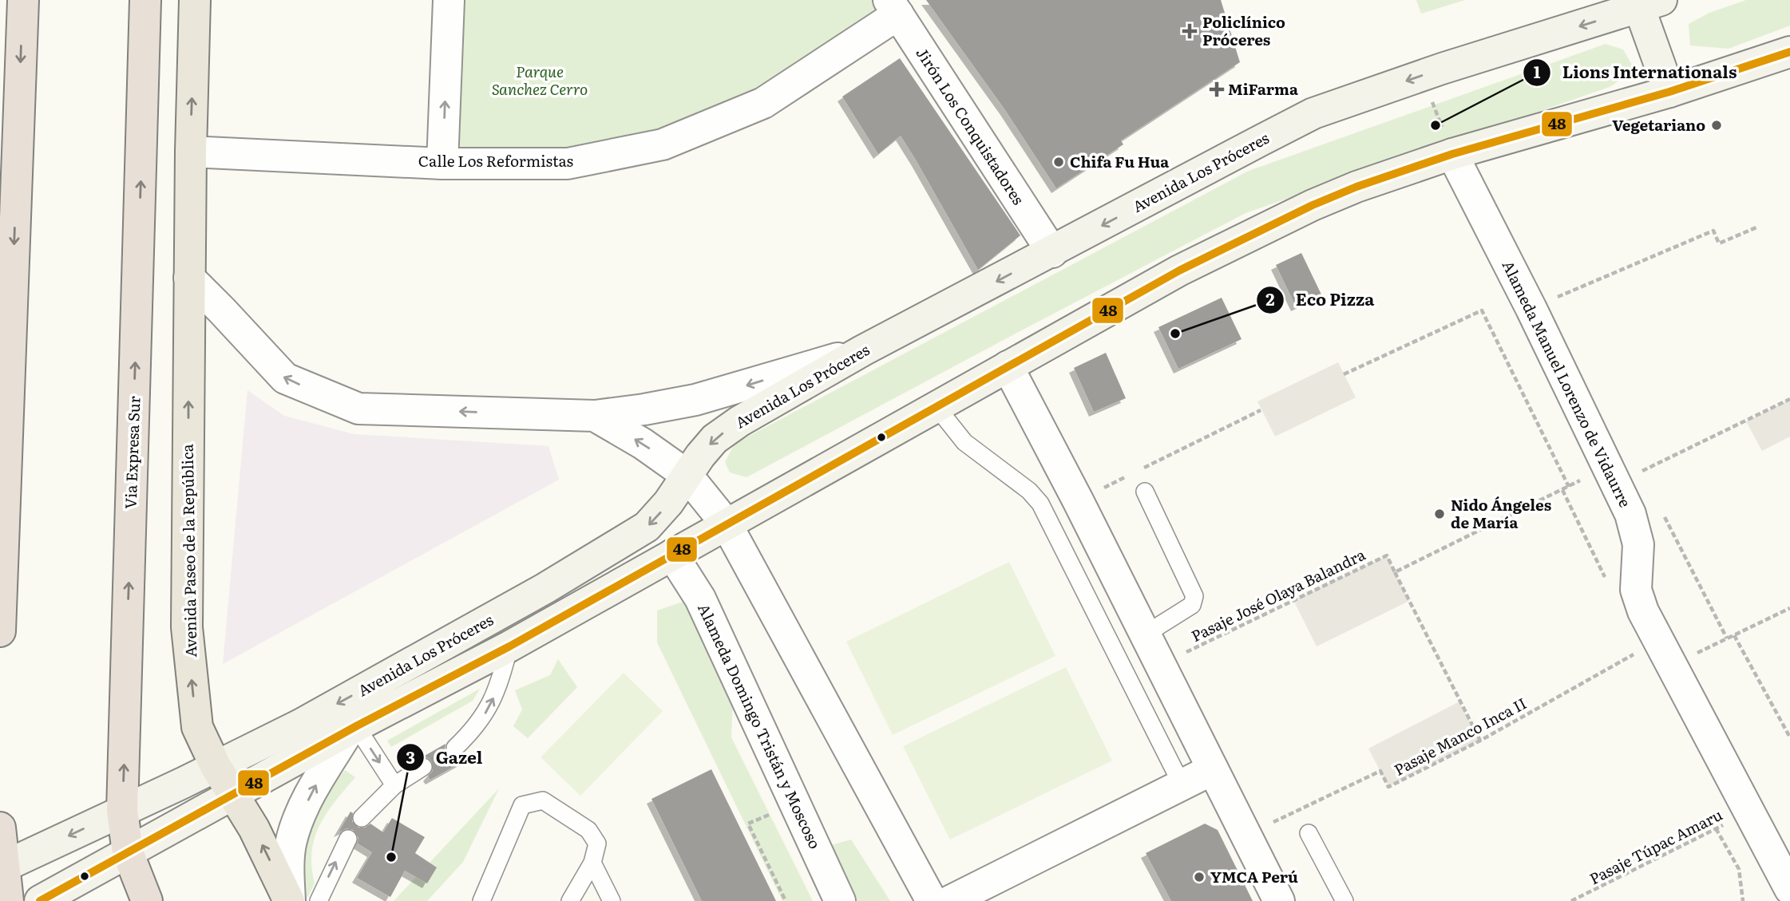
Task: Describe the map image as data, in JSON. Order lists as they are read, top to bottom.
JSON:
{
  "streets": {
    "highway": ["Via Expresa Sur"],
    "main road": ["Avenida Los Próceres", "Avenida Paseo de la República"],
    "street": [
      "Jirón Los Conquistadores",
      "Calle Los Reformistas",
      "Alameda Manuel Lorenzo de Vidaurre",
      "Alameda Domingo Tristán y Moscoso"
    ],
    "path": ["Pasaje José Olaya Balandra", "Pasaje Manco Inca II", "Pasaje Túpac Amaru"]
  },
  "crossings": [
    ["Jirón Los Conquistadores", "Calle Los Reformistas"],
    ["Jirón Los Conquistadores", "Avenida Los Próceres"],
    ["Calle Los Reformistas", "Avenida Paseo de la República"],
    ["Avenida Los Próceres", "Alameda Manuel Lorenzo de Vidaurre"],
    ["Avenida Los Próceres", "Via Expresa Sur"],
    ["Avenida Los Próceres", "Avenida Paseo de la República"],
    ["Avenida Los Próceres", "Alameda Domingo Tristán y Moscoso"],
    ["Alameda Manuel Lorenzo de Vidaurre", "Pasaje Manco Inca II"],
    ["Alameda Manuel Lorenzo de Vidaurre", "Pasaje Túpac Amaru"]
  ],
  "one_way": ["Avenida Paseo de la República"],
  "parks": ["Parque Sanchez Cerro"],
  "places": {
    "health": ["Policlínico Próceres", "MiFarma"],
    "other": [
      "Lions Internationals",
      "Vegetariano",
      "Chifa Fu Hua",
      "Eco Pizza",
      "Nido Ángeles de María",
      "Gazel",
      "YMCA Perú"
    ]
  },
  "lines": ["transit line 48"]
}
